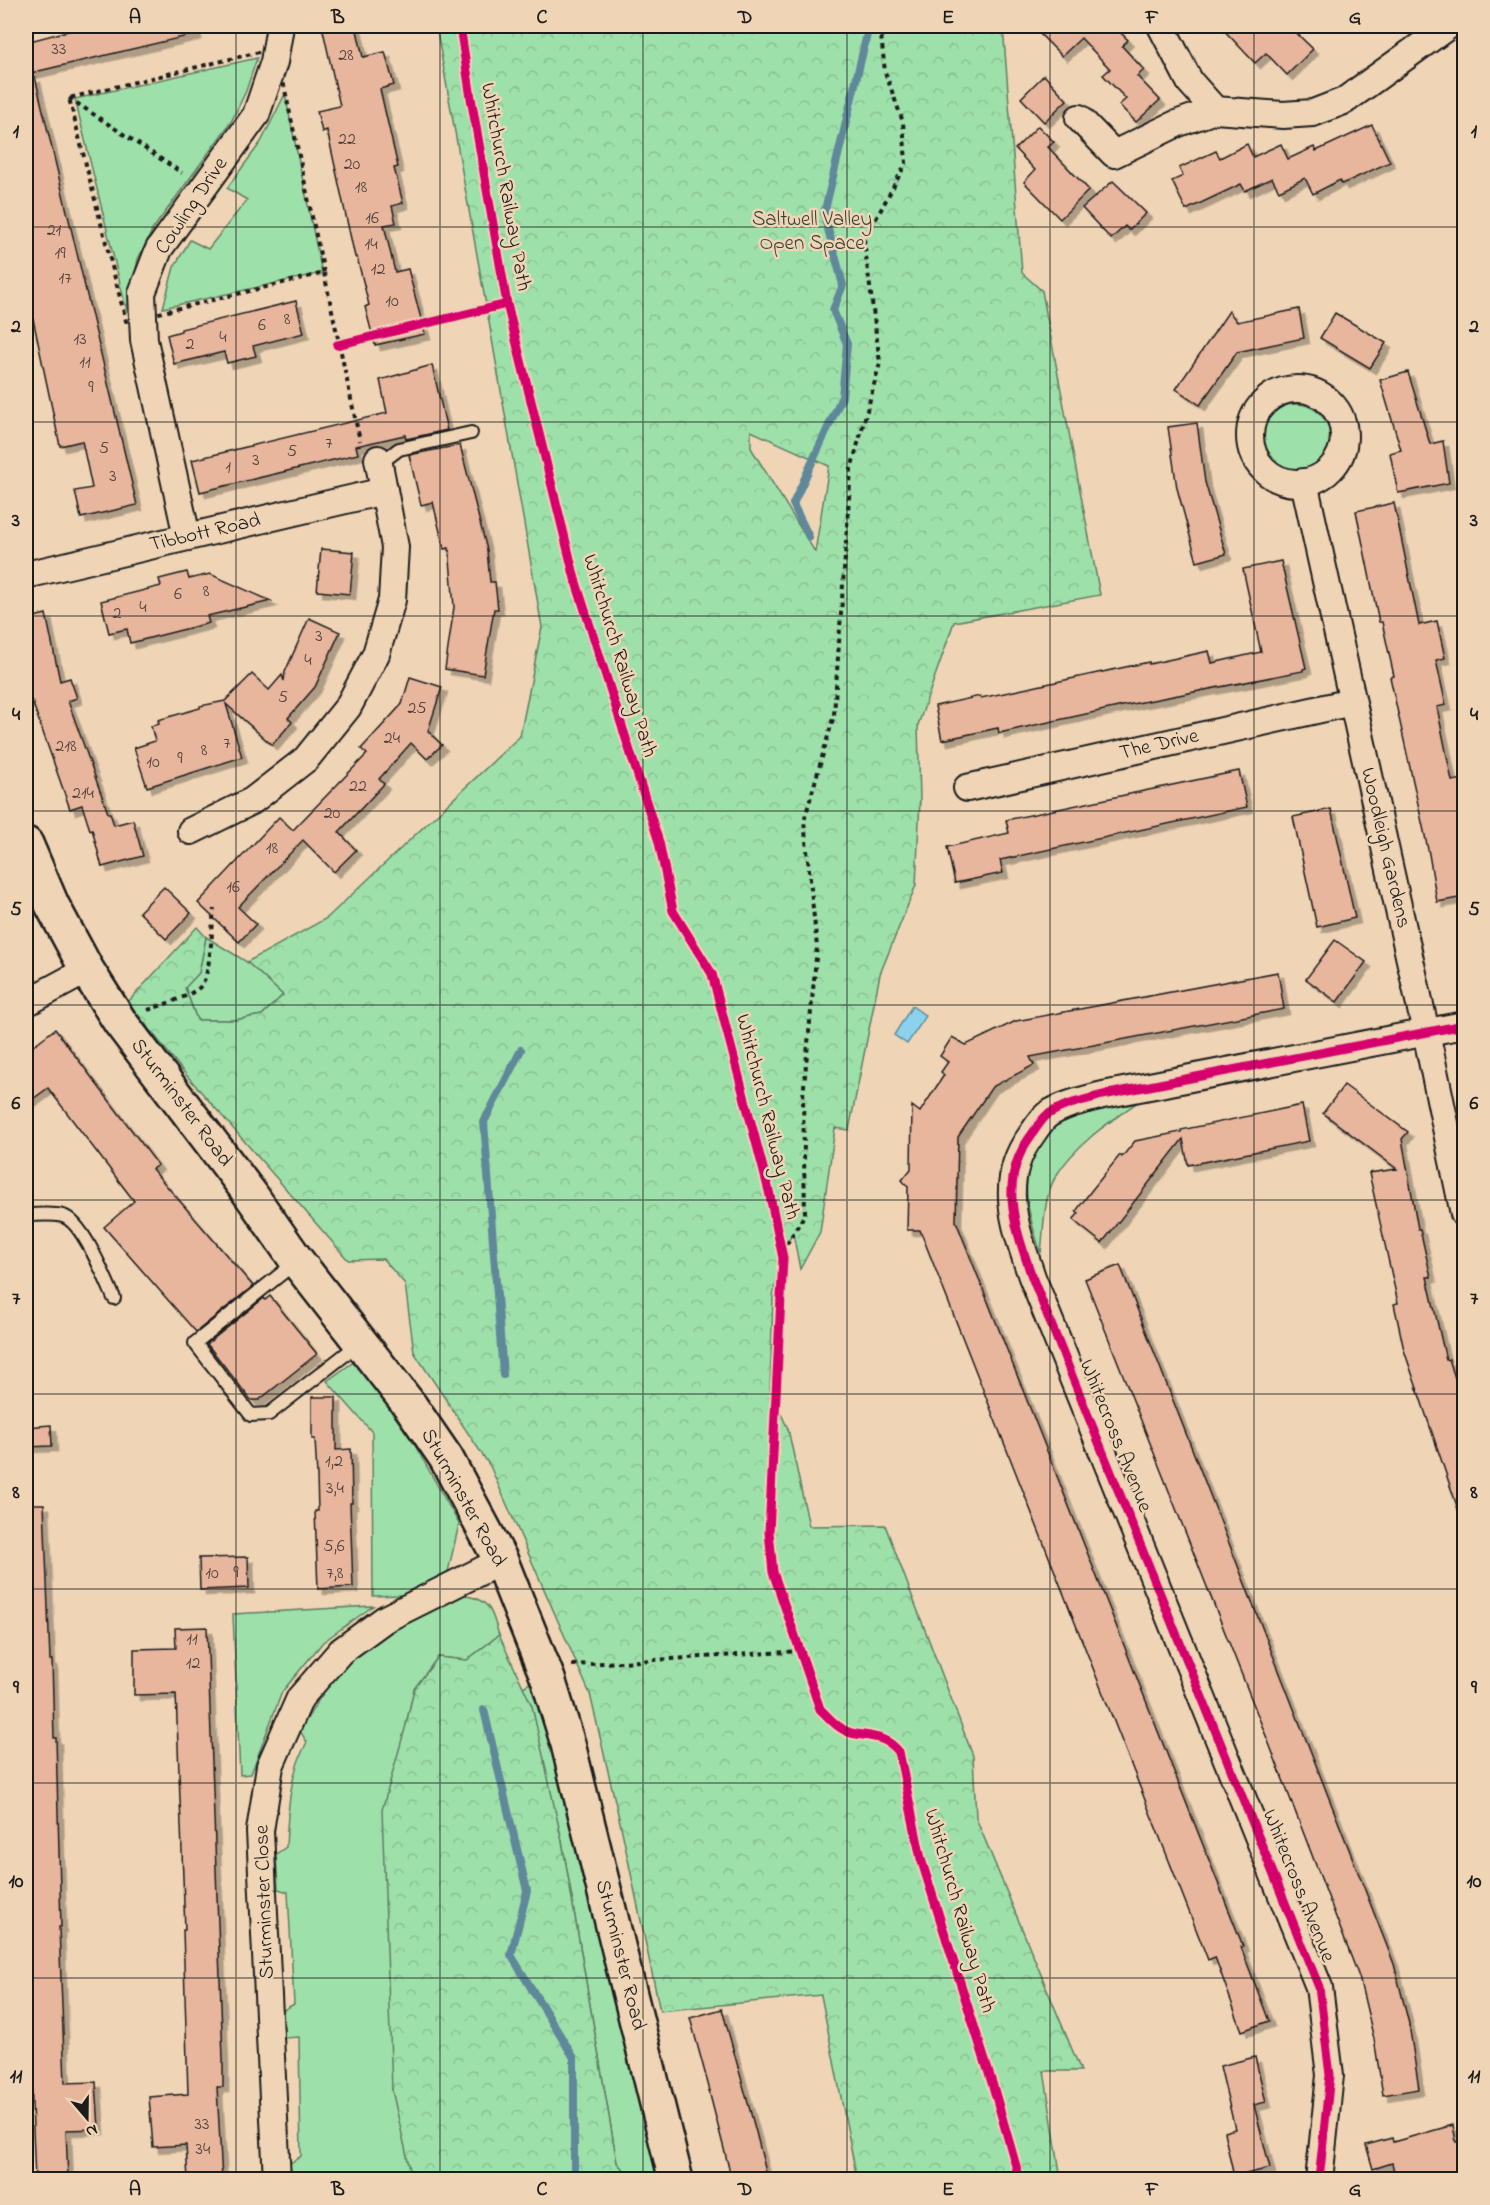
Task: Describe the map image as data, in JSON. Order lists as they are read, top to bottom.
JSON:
{
  "streets": {
    "street": [
      "Cowling Drive",
      "Tibbott Road",
      "The Drive",
      "Woodleigh Gardens",
      "Sturminster Road",
      "Whitecross Avenue",
      "Sturminster Close"
    ],
    "cycle path": ["Whitchurch Railway Path"]
  },
  "crossings": [
    ["Cowling Drive", "Tibbott Road"],
    ["The Drive", "Woodleigh Gardens"],
    ["Woodleigh Gardens", "Whitecross Avenue"],
    ["Sturminster Road", "Sturminster Close"]
  ],
  "parks": ["Saltwell Valley Open Space"],
  "house_numbers": [
    "33",
    "28",
    "22",
    "20",
    "18",
    "16",
    "21",
    "14",
    "19",
    "12",
    "17",
    "10",
    "8",
    "6",
    "4",
    "13",
    "2",
    "11",
    "9",
    "7",
    "5",
    "5",
    "3",
    "1",
    "3",
    "8",
    "6",
    "4",
    "2",
    "3",
    "4",
    "5",
    "25",
    "24",
    "7",
    "218",
    "8",
    "9",
    "10",
    "22",
    "214",
    "20",
    "18",
    "16",
    "1,2",
    "3,4",
    "5,6",
    "9",
    "10",
    "7,8",
    "11",
    "12",
    "33",
    "34"
  ],
  "north": "bottom",
  "grid": {
    "columns": [
      "A",
      "B",
      "C",
      "D",
      "E",
      "F",
      "G"
    ],
    "rows": [
      "1",
      "2",
      "3",
      "4",
      "5",
      "6",
      "7",
      "8",
      "9",
      "10",
      "11"
    ]
  }
}
